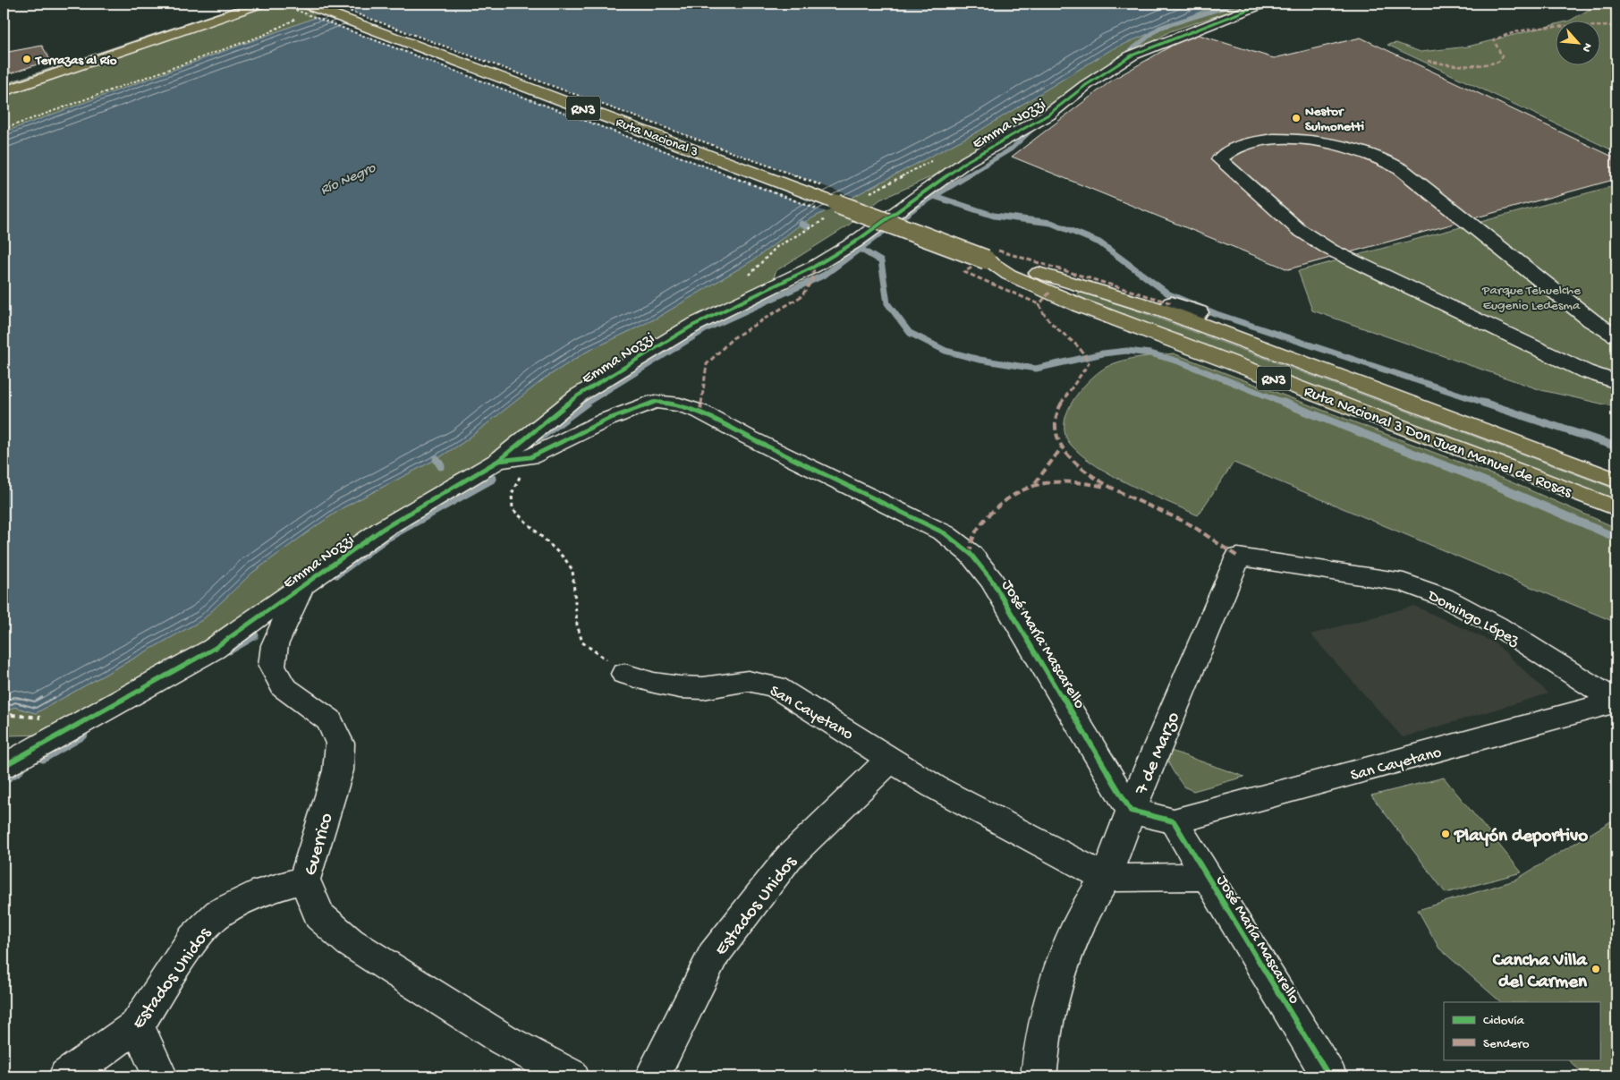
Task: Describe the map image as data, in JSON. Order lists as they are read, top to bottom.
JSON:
{
  "streets": {
    "main road": ["RN3", "Ruta Nacional 3", "Ruta Nacional 3 Don Juan Manuel de Rosas"],
    "street": [
      "Emma Nozzi",
      "Domingo López",
      "José María Mascarello",
      "San Cayetano",
      "7 de Marzo",
      "Guerrico",
      "Estados Unidos"
    ]
  },
  "crossings": [
    ["Emma Nozzi", "José María Mascarello"],
    ["Emma Nozzi", "Guerrico"],
    ["Ruta Nacional 3", "Ruta Nacional 3 Don Juan Manuel de Rosas"],
    ["Domingo López", "San Cayetano"],
    ["Domingo López", "7 de Marzo"],
    ["José María Mascarello", "San Cayetano"],
    ["José María Mascarello", "7 de Marzo"],
    ["San Cayetano", "7 de Marzo"],
    ["San Cayetano", "Estados Unidos"],
    ["Guerrico", "Estados Unidos"]
  ],
  "water": ["Río Negro"],
  "parks": ["Parque Tehuelche Eugenio Ledesma"],
  "places": [
    "Terrazas al Río",
    "Nestor Sulmonetti",
    "Playón deportivo",
    "Cancha Villa del Carmen"
  ],
  "legend": ["Ciclovía", "Sendero"],
  "north": "bottom right"
}
